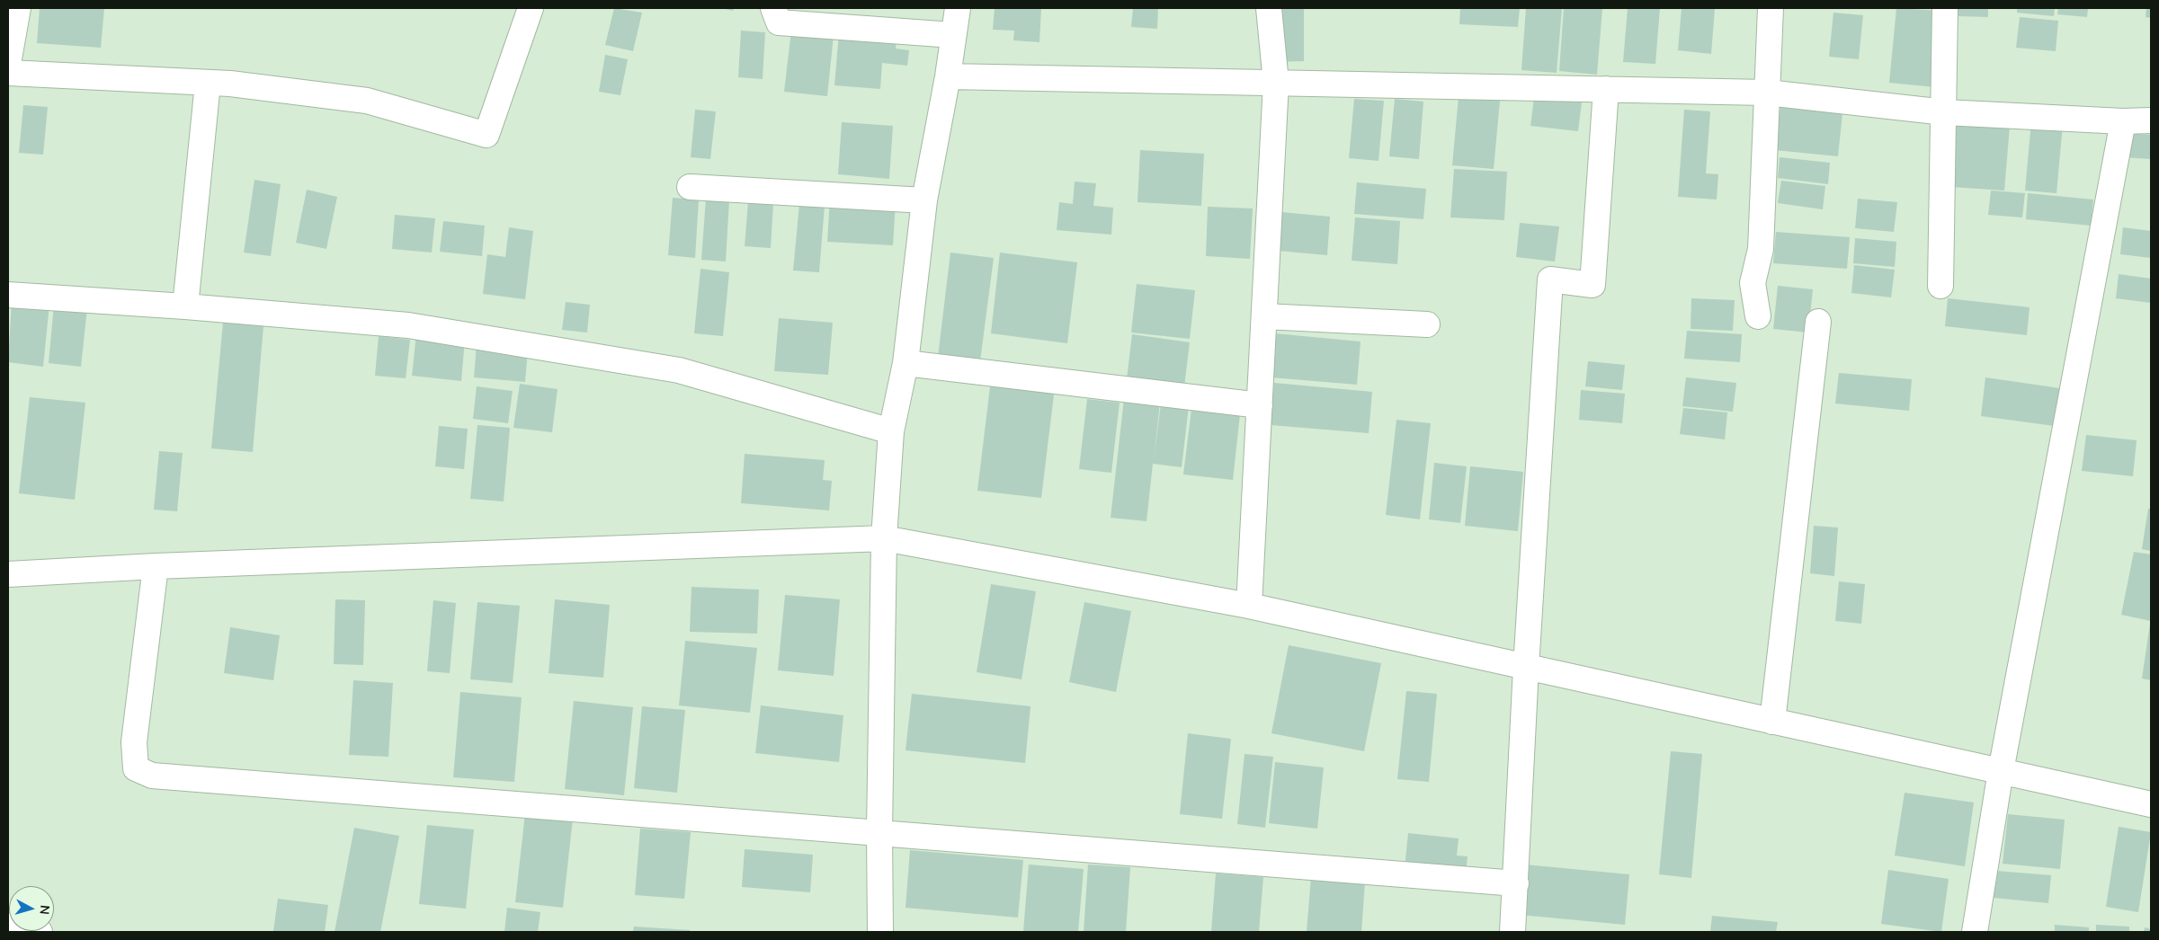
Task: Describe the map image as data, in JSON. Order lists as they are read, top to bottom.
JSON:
{
  "north": "right"
}
